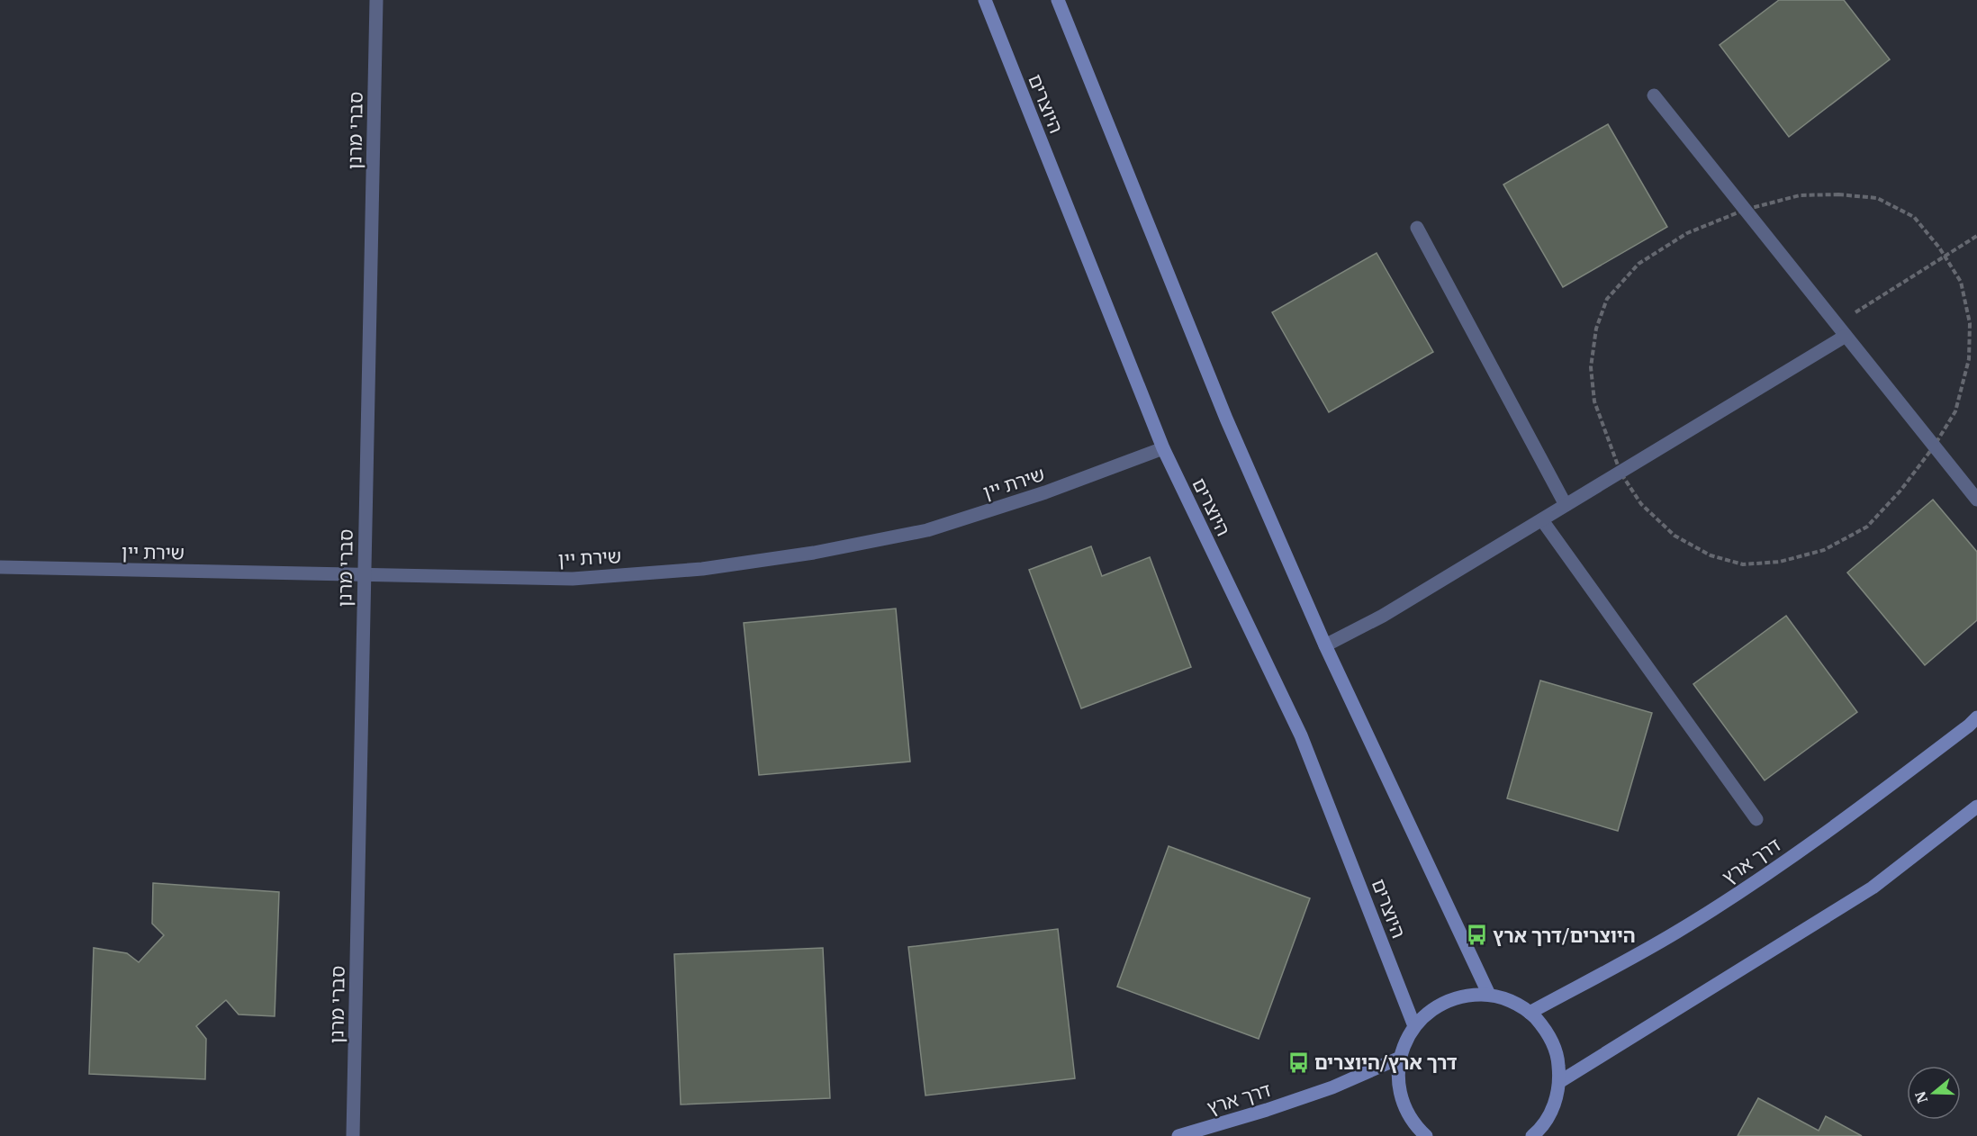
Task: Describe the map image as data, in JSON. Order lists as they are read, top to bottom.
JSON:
{
  "streets": {
    "street": [
      "היוצרים",
      "סברי מרנן",
      "שירת יין",
      "דרך ארץ"
    ]
  },
  "crossings": [
    ["היוצרים", "שירת יין"],
    ["סברי מרנן", "שירת יין"]
  ],
  "places": {
    "bus stop": ["היוצרים/דרך ארץ", "דרך ארץ/היוצרים"]
  },
  "north": "left"
}
